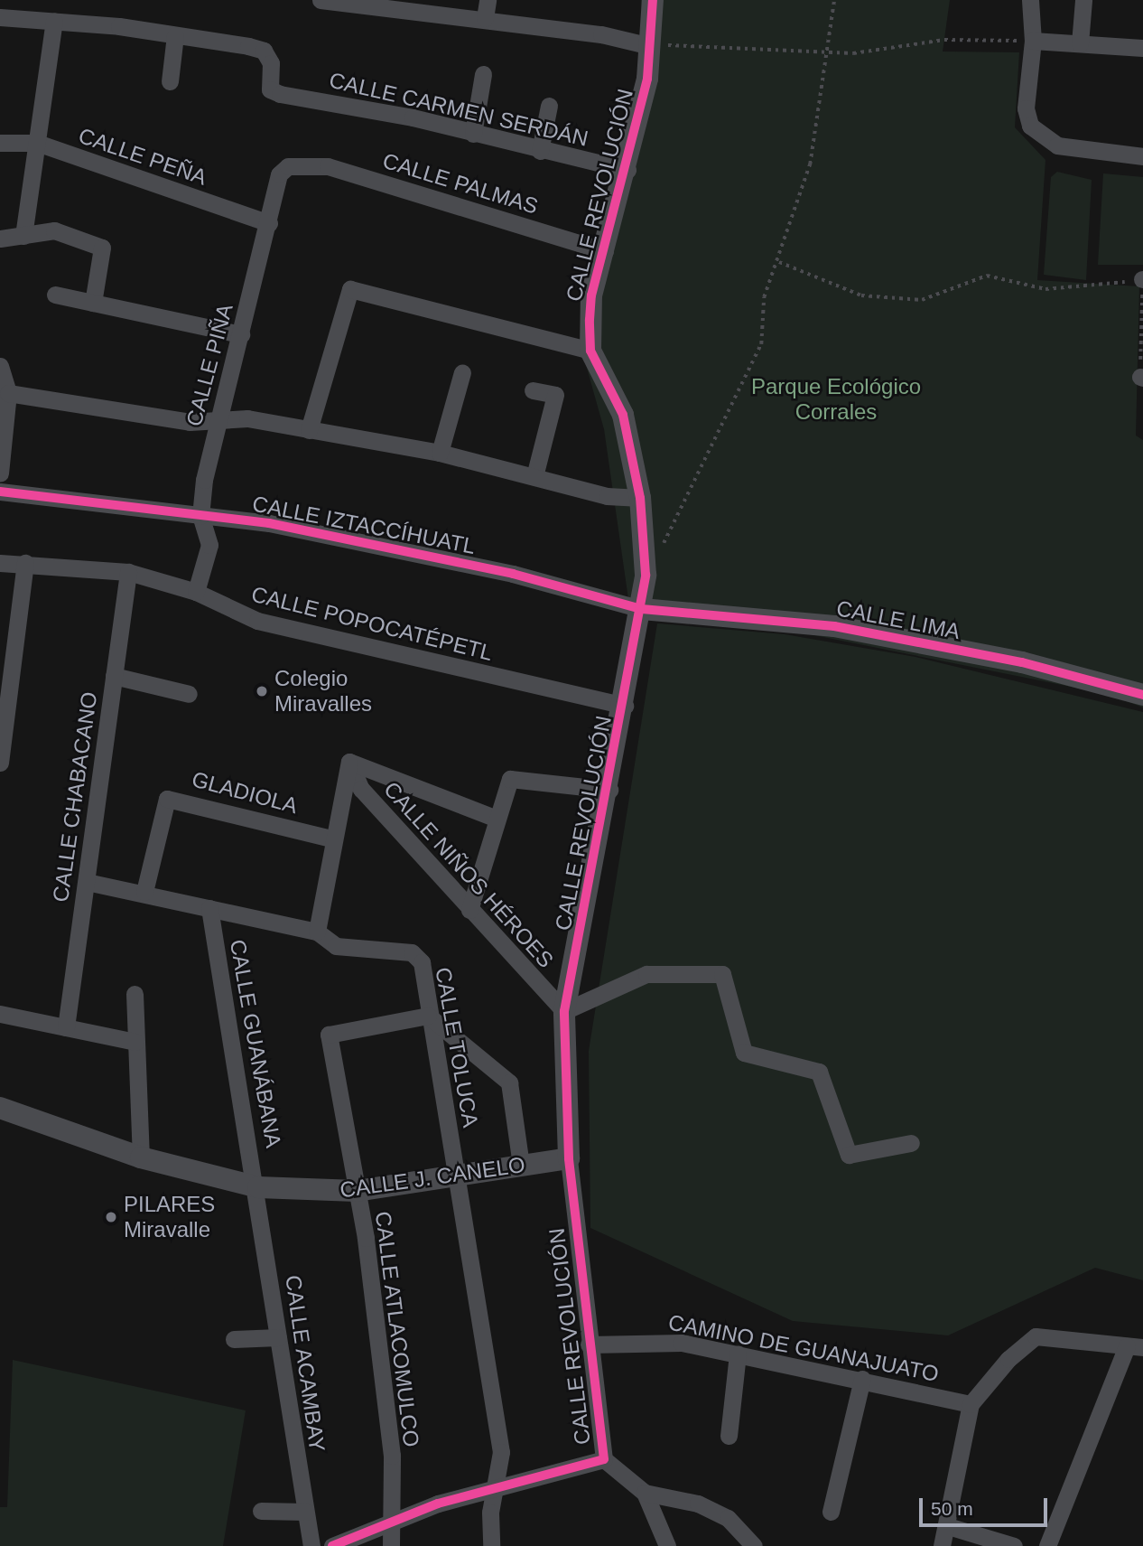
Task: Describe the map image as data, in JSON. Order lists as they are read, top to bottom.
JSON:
{
  "streets": {
    "street": [
      "CALLE CARMEN SERDÁN",
      "CALLE PEÑA",
      "CALLE PALMAS",
      "CALLE REVOLUCIÓN",
      "CALLE PIÑA",
      "CALLE IZTACCÍHUATL",
      "CALLE LIMA",
      "CALLE POPOCATÉPETL",
      "GLADIOLA",
      "CALLE CHABACANO",
      "CALLE NIÑOS HÉROES",
      "CALLE GUANÁBANA",
      "CALLE TOLUCA",
      "CALLE J. CANELO",
      "CALLE ATLACOMULCO",
      "CAMINO DE GUANAJUATO",
      "CALLE ACAMBAY"
    ]
  },
  "crossings": [
    ["CALLE CARMEN SERDÁN", "CALLE REVOLUCIÓN"],
    ["CALLE PEÑA", "CALLE PIÑA"],
    ["CALLE PALMAS", "CALLE REVOLUCIÓN"],
    ["CALLE PALMAS", "CALLE PIÑA"],
    ["CALLE REVOLUCIÓN", "CALLE IZTACCÍHUATL"],
    ["CALLE REVOLUCIÓN", "CALLE LIMA"],
    ["CALLE REVOLUCIÓN", "CALLE POPOCATÉPETL"],
    ["CALLE REVOLUCIÓN", "CALLE NIÑOS HÉROES"],
    ["CALLE REVOLUCIÓN", "CALLE TOLUCA"],
    ["CALLE REVOLUCIÓN", "CALLE J. CANELO"],
    ["CALLE REVOLUCIÓN", "CALLE ATLACOMULCO"],
    ["CALLE REVOLUCIÓN", "CAMINO DE GUANAJUATO"],
    ["CALLE PIÑA", "CALLE IZTACCÍHUATL"],
    ["CALLE PIÑA", "CALLE POPOCATÉPETL"],
    ["CALLE IZTACCÍHUATL", "CALLE LIMA"],
    ["CALLE POPOCATÉPETL", "CALLE CHABACANO"],
    ["GLADIOLA", "CALLE TOLUCA"],
    ["CALLE CHABACANO", "CALLE TOLUCA"],
    ["CALLE GUANÁBANA", "CALLE TOLUCA"],
    ["CALLE GUANÁBANA", "CALLE J. CANELO"],
    ["CALLE GUANÁBANA", "CALLE ACAMBAY"],
    ["CALLE TOLUCA", "CALLE J. CANELO"],
    ["CALLE TOLUCA", "CALLE ATLACOMULCO"],
    ["CALLE J. CANELO", "CALLE ATLACOMULCO"],
    ["CALLE J. CANELO", "CALLE ACAMBAY"]
  ],
  "parks": ["Parque Ecológico Corrales"],
  "places": ["Colegio Miravalles", "PILARES Miravalle"],
  "scale_bar": "50 m"
}
